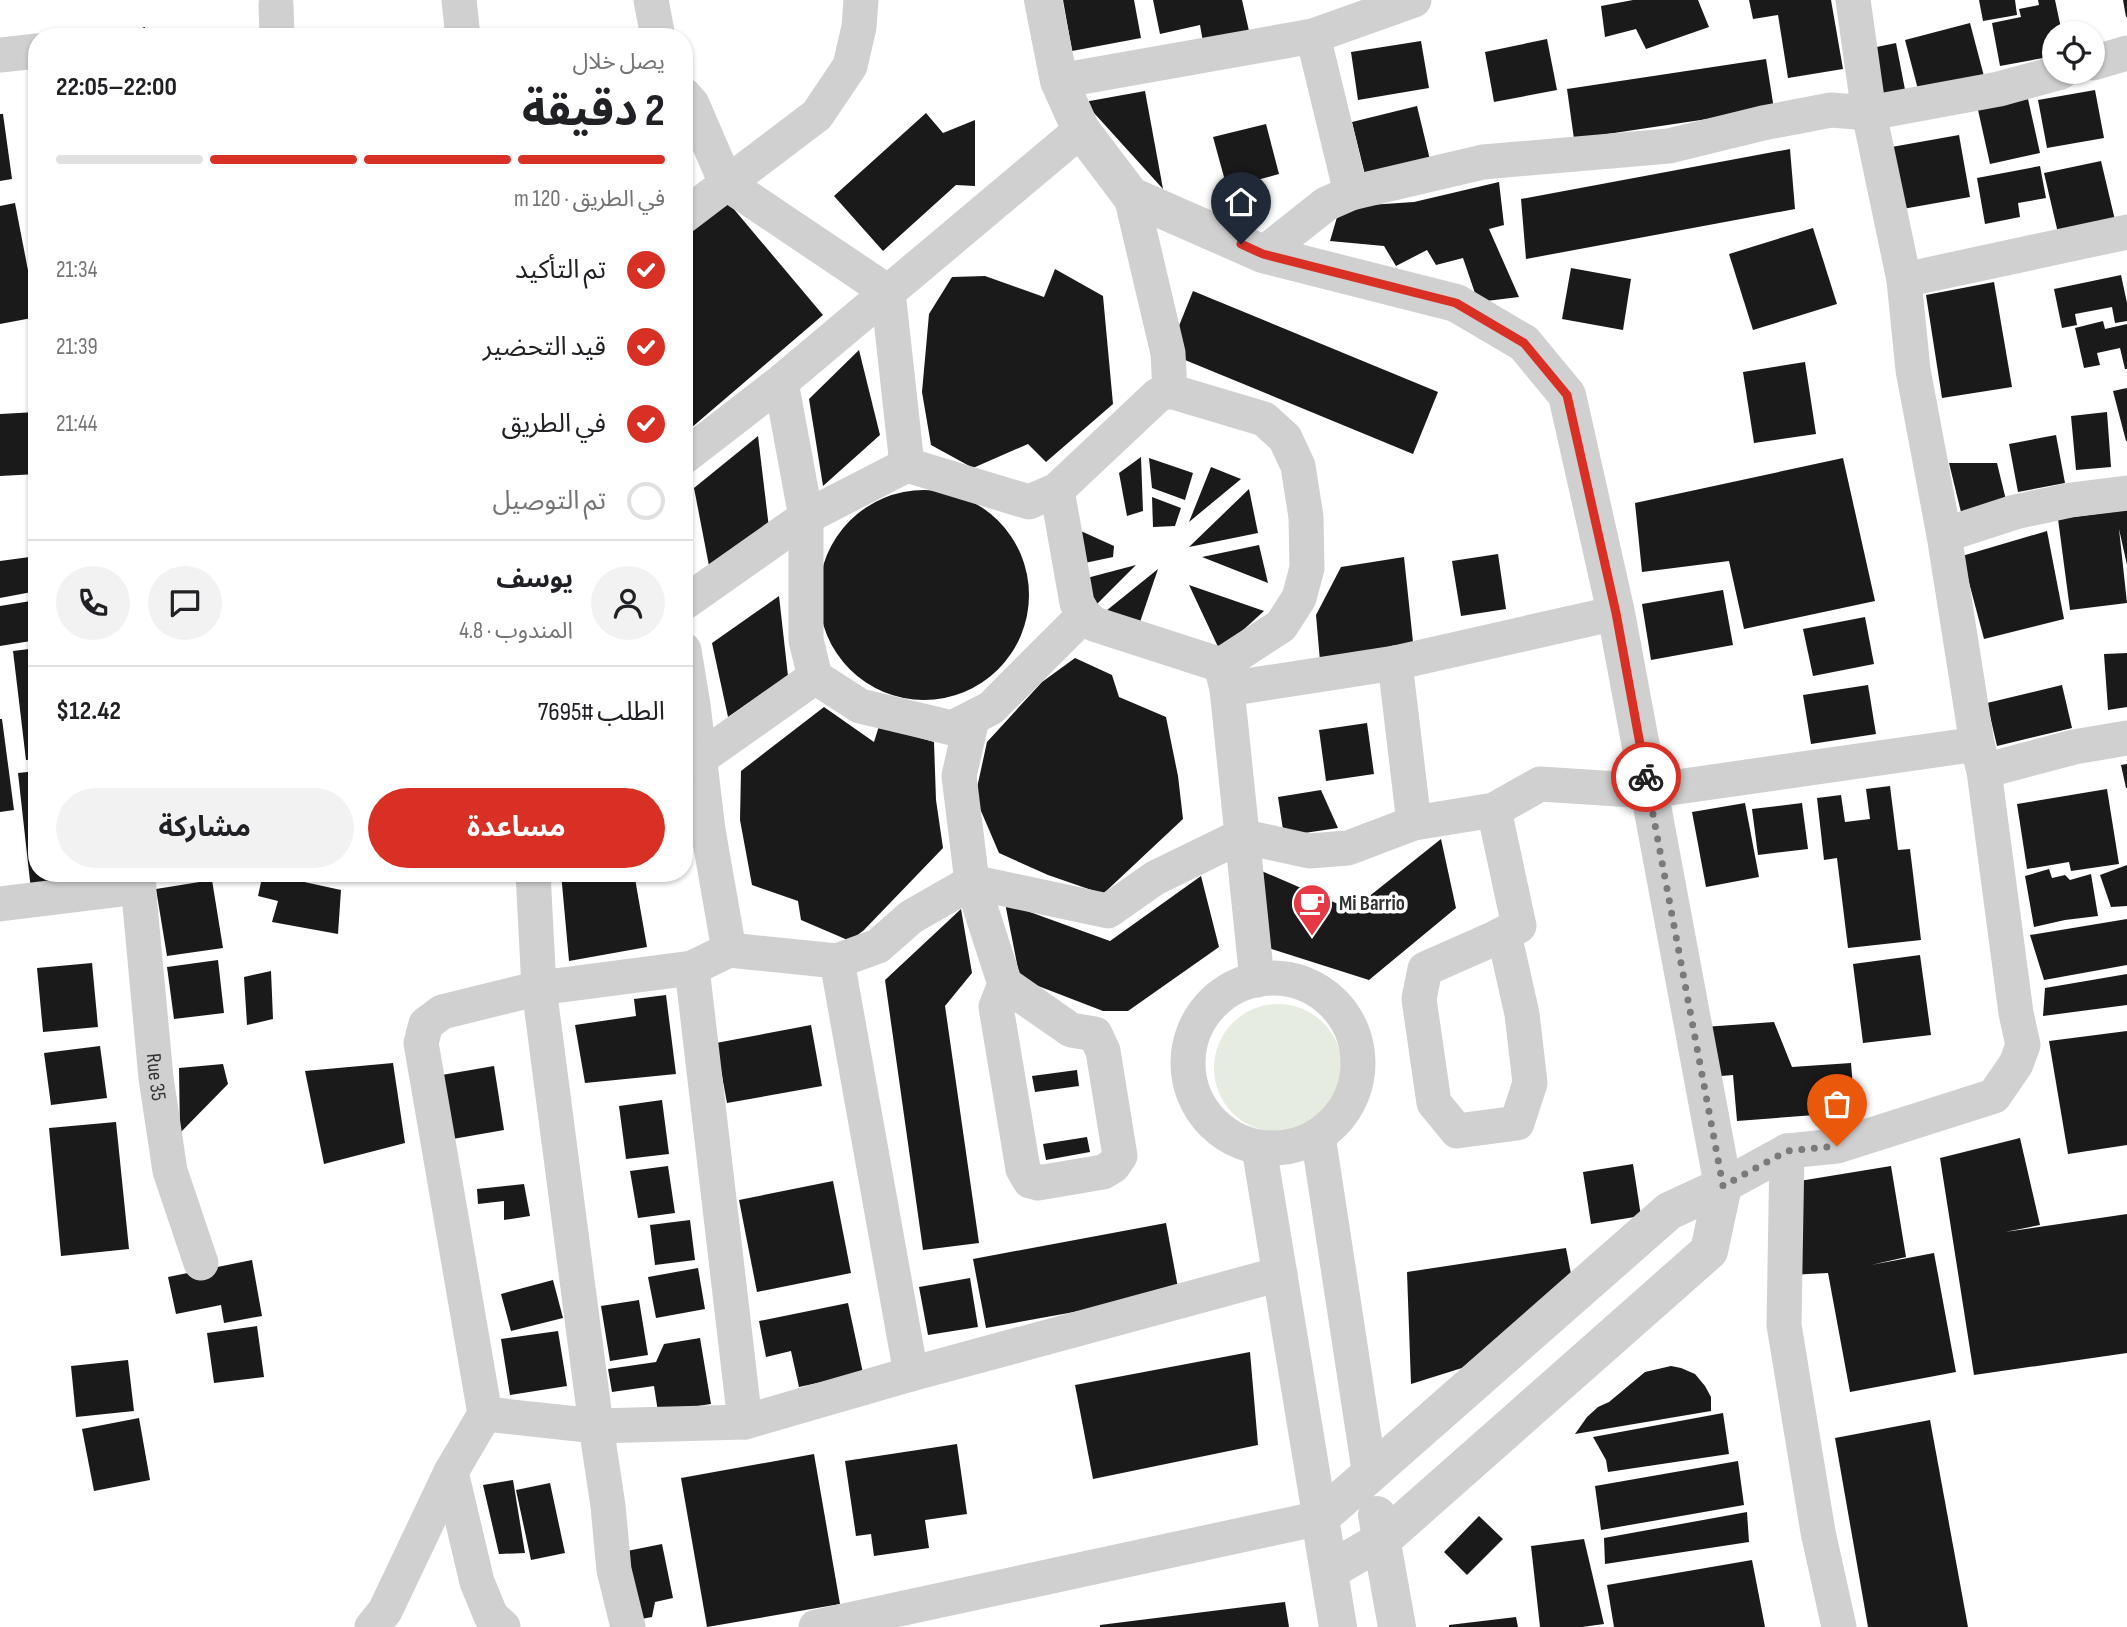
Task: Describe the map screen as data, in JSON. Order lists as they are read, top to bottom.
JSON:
{
  "streets": {
    "street": ["Rue 35"]
  },
  "places": {
    "cafe": ["Mi Barrio"]
  },
  "page": {
    "heading": ["2 دقيقة", "يصل خلال", "22:00–22:05"],
    "panel": [
      "يوسف",
      "المندوب · 4.8",
      "الطلب #7695",
      "$12.42"
    ],
    "bar": "في الطريق · 120 m",
    "list": [
      ["تم التأكيد", "21:34"],
      ["قيد التحضير", "21:39"],
      ["في الطريق", "21:44"],
      "تم التوصيل"
    ],
    "buttons": ["مساعدة", "مشاركة"]
  }
}
